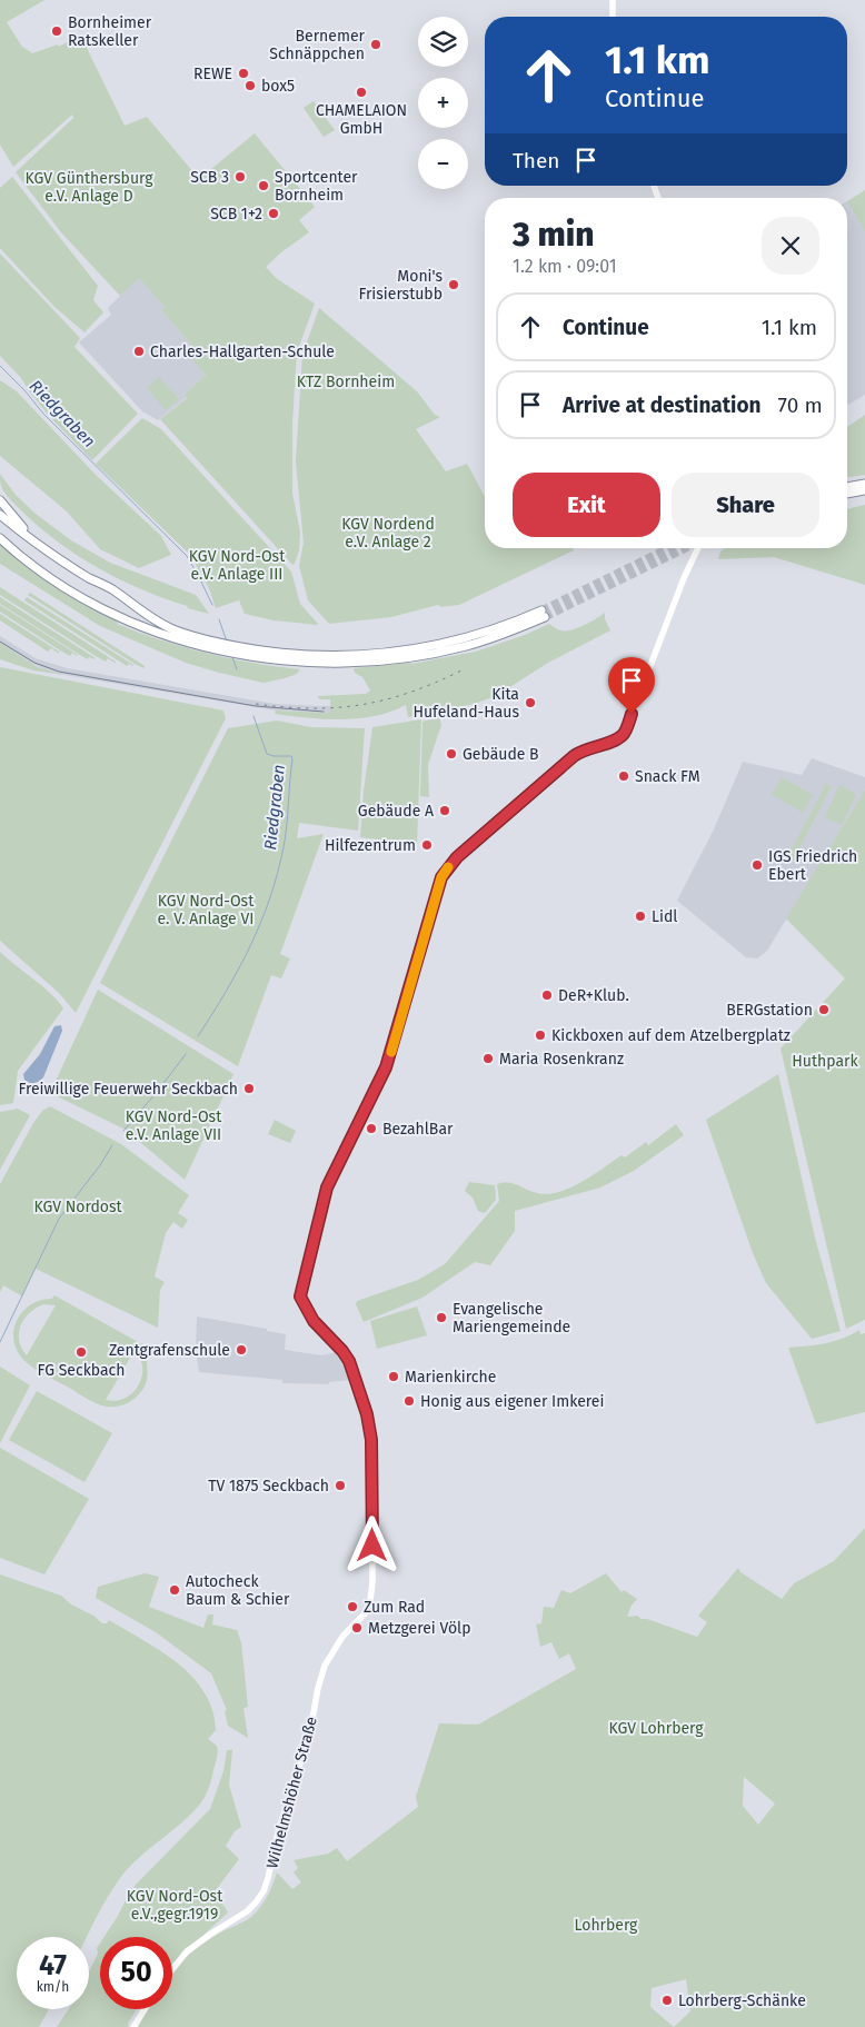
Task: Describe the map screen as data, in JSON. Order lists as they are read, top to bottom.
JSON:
{
  "streets": {
    "main road": ["Wilhelmshöher Straße"]
  },
  "water": ["Riedgraben"],
  "parks": [
    "KGV Günthersburg e.V. Anlage D",
    "KTZ Bornheim",
    "KGV Nordend e.V. Anlage 2",
    "KGV Nord-Ost e.V. Anlage III",
    "KGV Nord-Ost e. V. Anlage VI",
    "Huthpark",
    "KGV Nord-Ost e.V. Anlage VII",
    "KGV Nordost",
    "KGV Lohrberg",
    "KGV Nord-Ost e.V.,gegr.1919",
    "Lohrberg"
  ],
  "places": [
    "Bornheimer Ratskeller",
    "Bernemer Schnäppchen",
    "REWE",
    "box5",
    "CHAMELAION GmbH",
    "SCB 3",
    "Sportcenter Bornheim",
    "SCB 1+2",
    "Moni's Frisierstubb",
    "Charles-Hallgarten-Schule",
    "Kita Hufeland-Haus",
    "Gebäude B",
    "Snack FM",
    "Gebäude A",
    "Hilfezentrum",
    "IGS Friedrich Ebert",
    "Lidl",
    "DeR+Klub.",
    "BERGstation",
    "Kickboxen auf dem Atzelbergplatz",
    "Maria Rosenkranz",
    "Freiwillige Feuerwehr Seckbach",
    "BezahlBar",
    "Evangelische Mariengemeinde",
    "Zentgrafenschule",
    "FG Seckbach",
    "Marienkirche",
    "Honig aus eigener Imkerei",
    "TV 1875 Seckbach",
    "Autocheck Baum & Schier",
    "Zum Rad",
    "Metzgerei Völp",
    "Lohrberg-Schänke"
  ],
  "page": {
    "map_buttons": ["+", "−"],
    "turn": ["1.1 km", "Continue"],
    "then": "Then",
    "heading": ["3 min", "1.2 km · 09:01"],
    "list": [
      {
        "name": "Continue",
        "value": "1.1 km"
      },
      {
        "name": "Arrive at destination",
        "value": "70 m"
      }
    ],
    "buttons": ["Exit", "Share"],
    "speed": "47 km/h",
    "limit": "50"
  }
}
